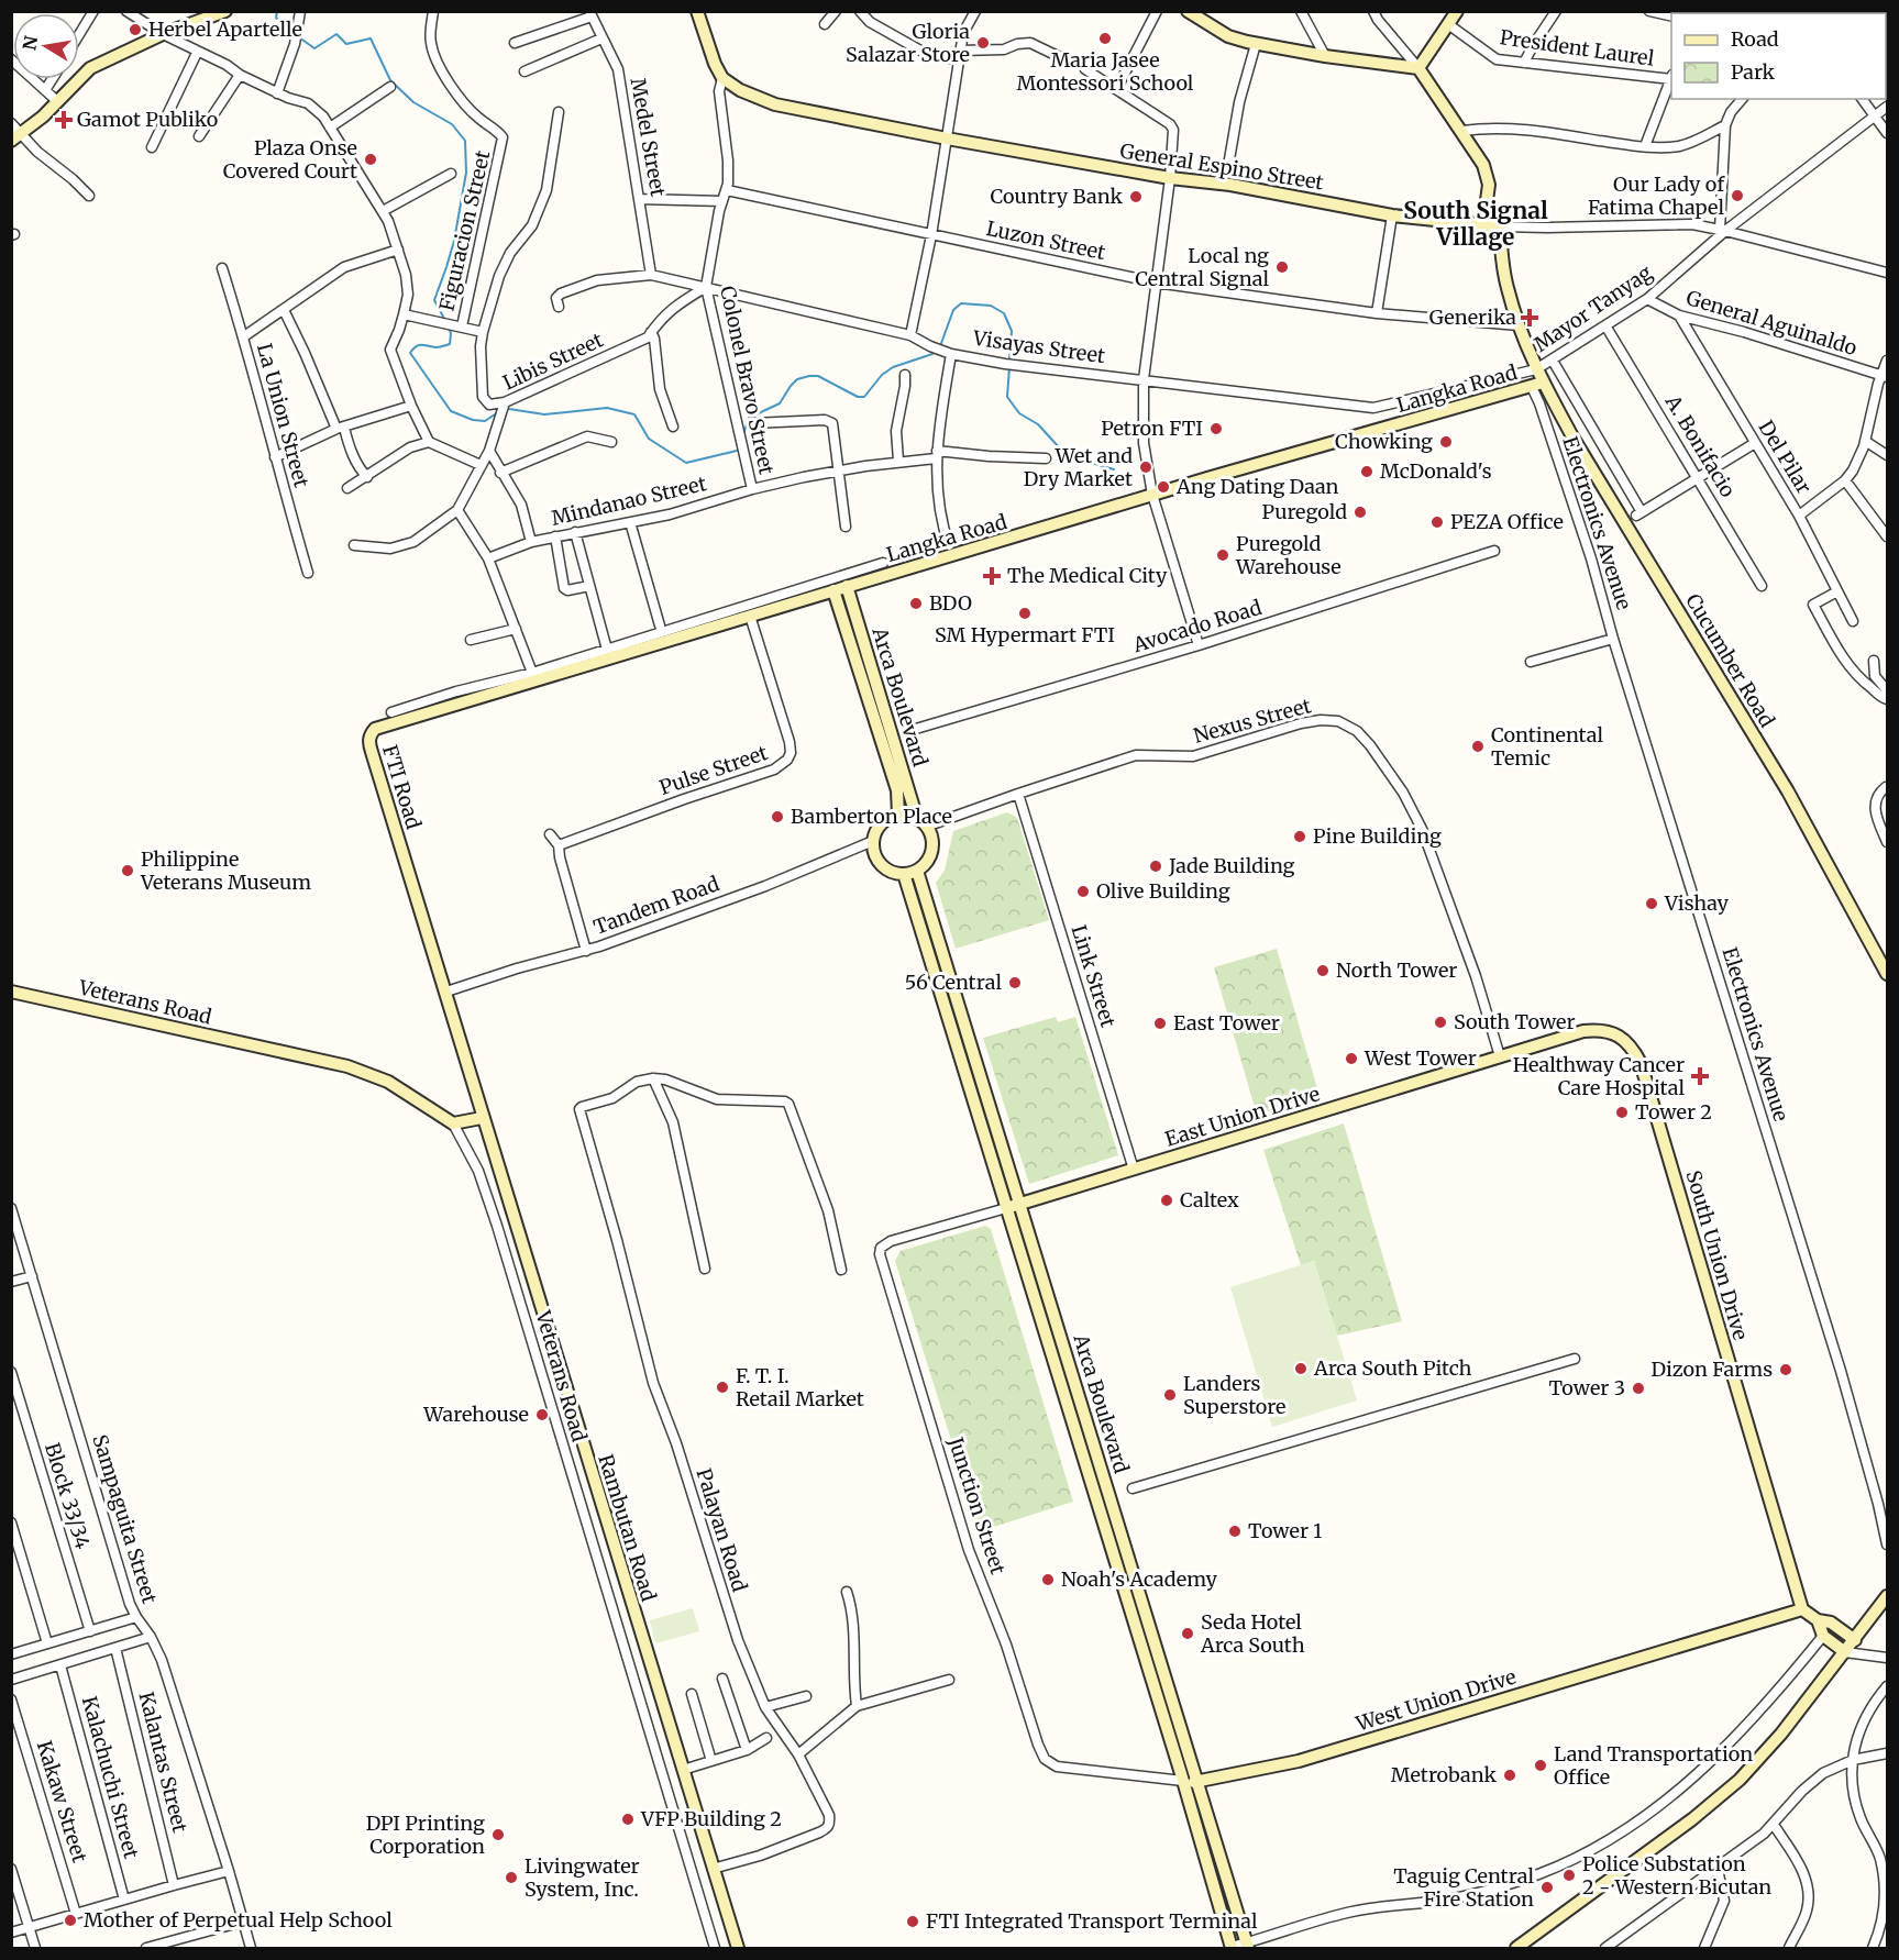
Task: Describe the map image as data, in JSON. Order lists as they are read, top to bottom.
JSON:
{
  "streets": {
    "street": [
      "President Laurel",
      "Medel Street",
      "General Espino Street",
      "Figuracion Street",
      "Luzon Street",
      "Mayor Tanyag",
      "General Aguinaldo",
      "Visayas Street",
      "Libis Street",
      "Colonel Bravo Street",
      "Langka Road",
      "La Union Street",
      "A. Bonifacio",
      "Del Pilar",
      "Mindanao Street",
      "Electronics Avenue",
      "Avocado Road",
      "Cucumber Road",
      "Arca Boulevard",
      "Nexus Street",
      "Pulse Street",
      "FTI Road",
      "Tandem Road",
      "Link Street",
      "Veterans Road",
      "East Union Drive",
      "South Union Drive",
      "Block 33/34",
      "Junction Street",
      "Sampaguita Street",
      "Rambutan Road",
      "Palayan Road",
      "West Union Drive",
      "Kalantas Street",
      "Kalachuchi Street",
      "Kakaw Street"
    ]
  },
  "crossings": [
    ["Medel Street", "Visayas Street"],
    ["General Espino Street", "Mayor Tanyag"],
    ["General Espino Street", "Colonel Bravo Street"],
    ["General Espino Street", "Cucumber Road"],
    ["Luzon Street", "Colonel Bravo Street"],
    ["Luzon Street", "Cucumber Road"],
    ["Mayor Tanyag", "General Aguinaldo"],
    ["Mayor Tanyag", "Visayas Street"],
    ["Mayor Tanyag", "A. Bonifacio"],
    ["Mayor Tanyag", "Cucumber Road"],
    ["General Aguinaldo", "Del Pilar"],
    ["Visayas Street", "Libis Street"],
    ["Visayas Street", "Colonel Bravo Street"],
    ["Visayas Street", "Cucumber Road"],
    ["Libis Street", "Colonel Bravo Street"],
    ["Colonel Bravo Street", "Mindanao Street"],
    ["Langka Road", "Electronics Avenue"],
    ["Langka Road", "Cucumber Road"],
    ["Langka Road", "Arca Boulevard"],
    ["Langka Road", "Pulse Street"],
    ["Langka Road", "FTI Road"],
    ["Electronics Avenue", "Cucumber Road"],
    ["Arca Boulevard", "Nexus Street"],
    ["Arca Boulevard", "Tandem Road"],
    ["Arca Boulevard", "East Union Drive"],
    ["Arca Boulevard", "West Union Drive"],
    ["Nexus Street", "Tandem Road"],
    ["Nexus Street", "Link Street"],
    ["Nexus Street", "East Union Drive"],
    ["Pulse Street", "FTI Road"],
    ["FTI Road", "Tandem Road"],
    ["FTI Road", "Rambutan Road"],
    ["Link Street", "East Union Drive"],
    ["East Union Drive", "South Union Drive"],
    ["East Union Drive", "Junction Street"],
    ["South Union Drive", "West Union Drive"],
    ["Junction Street", "West Union Drive"],
    ["Rambutan Road", "Palayan Road"]
  ],
  "districts": ["South Signal Village"],
  "places": {
    "other": [
      "Herbel Apartelle",
      "Maria Jasee Montessori School",
      "Gloria Salazar Store",
      "Plaza Onse Covered Court",
      "Our Lady of Fatima Chapel",
      "Country Bank",
      "Local ng Central Signal",
      "Petron FTI",
      "Chowking",
      "Wet and Dry Market",
      "McDonald's",
      "Ang Dating Daan",
      "Puregold",
      "PEZA Office",
      "Puregold Warehouse",
      "BDO",
      "SM Hypermart FTI",
      "Continental Temic",
      "Bamberton Place",
      "Pine Building",
      "Jade Building",
      "Philippine Veterans Museum",
      "Olive Building",
      "Vishay",
      "North Tower",
      "56 Central",
      "South Tower",
      "East Tower",
      "West Tower",
      "Tower 2",
      "Caltex",
      "Arca South Pitch",
      "Dizon Farms",
      "F. T. I. Retail Market",
      "Tower 3",
      "Landers Superstore",
      "Warehouse",
      "Tower 1",
      "Noah's Academy",
      "Seda Hotel Arca South",
      "Land Transportation Office",
      "Metrobank",
      "VFP Building 2",
      "DPI Printing Corporation",
      "Police Substation 2 - Western Bicutan",
      "Livingwater System, Inc.",
      "Taguig Central Fire Station",
      "Mother of Perpetual Help School",
      "FTI Integrated Transport Terminal"
    ],
    "health": [
      "Gamot Publiko",
      "Generika",
      "The Medical City",
      "Healthway Cancer Care Hospital"
    ]
  },
  "legend": ["Road", "Park"],
  "north": "left"
}
